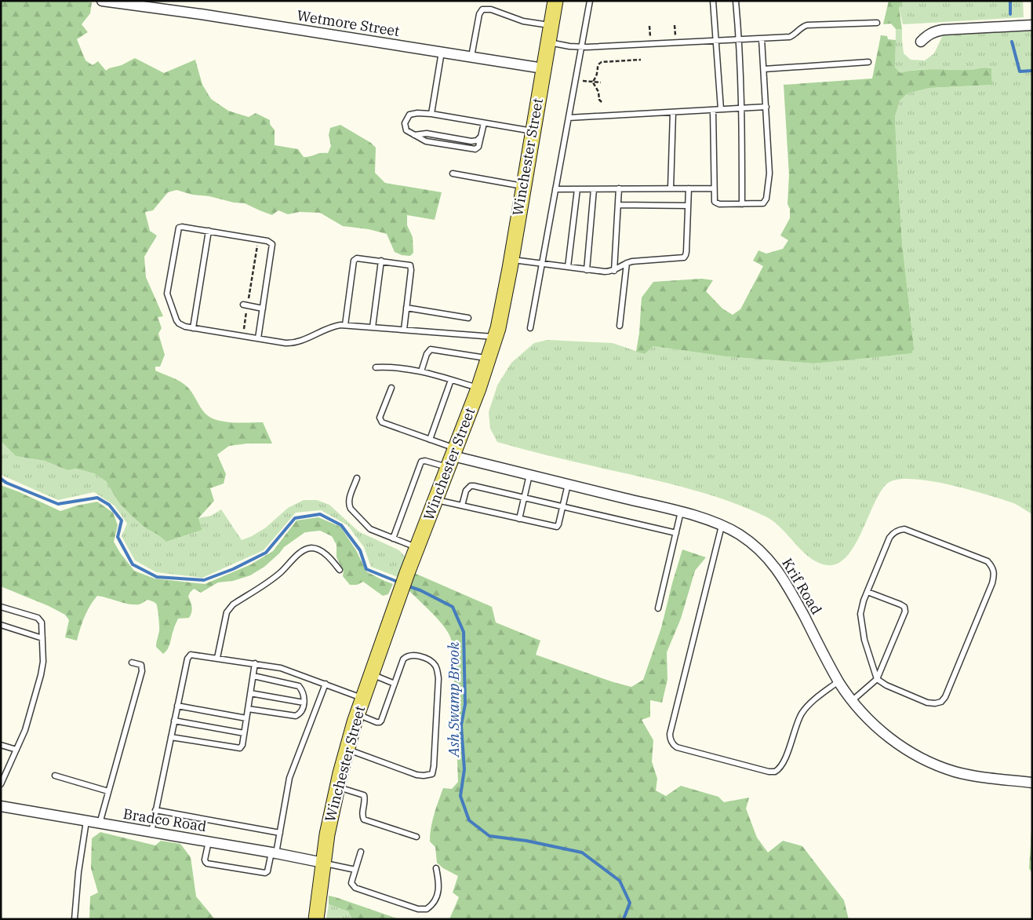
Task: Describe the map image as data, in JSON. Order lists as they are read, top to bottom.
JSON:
{
  "streets": {
    "main road": ["Winchester Street"],
    "street": ["Wetmore Street", "Krif Road", "Bradco Road"]
  },
  "crossings": [
    ["Wetmore Street", "Winchester Street"],
    ["Winchester Street", "Krif Road"],
    ["Winchester Street", "Bradco Road"]
  ],
  "water": ["Ash Swamp Brook"]
}
